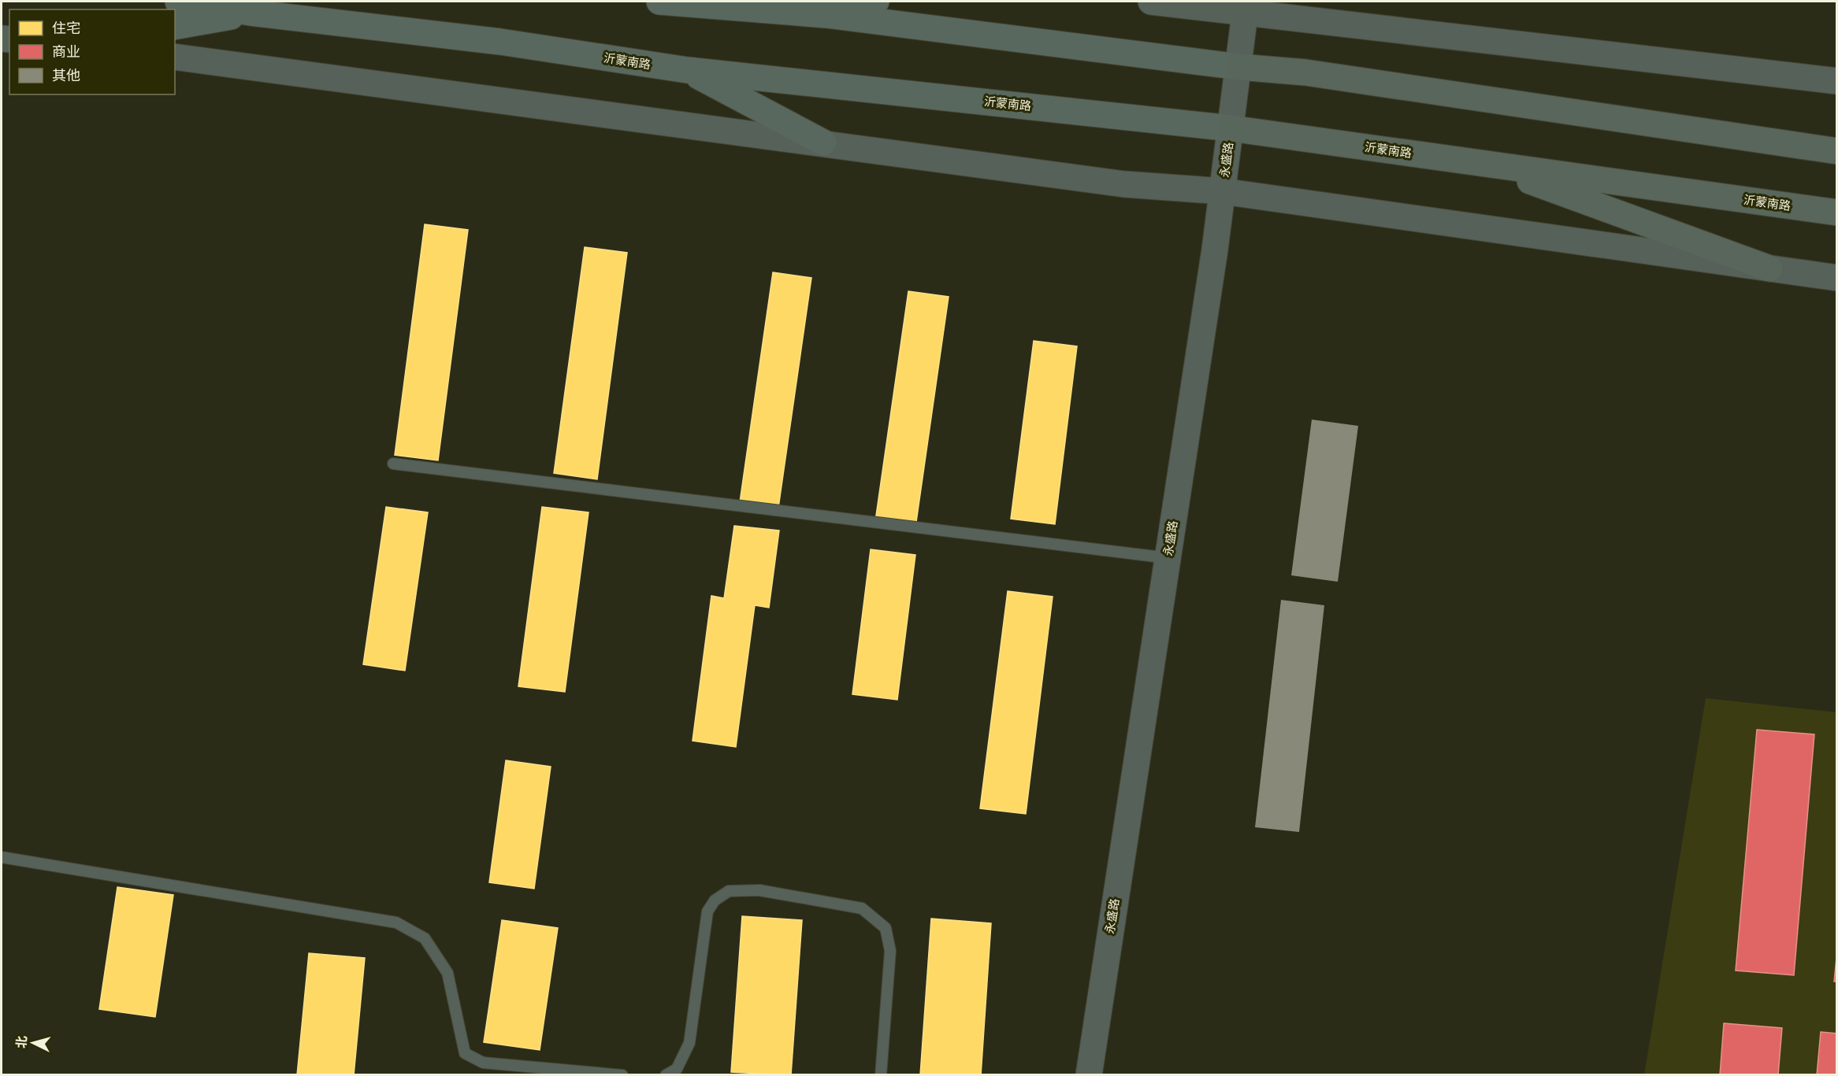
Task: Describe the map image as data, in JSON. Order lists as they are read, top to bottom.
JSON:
{
  "streets": {
    "highway": ["沂蒙南路"],
    "street": ["永盛路"]
  },
  "crossings": [
    ["沂蒙南路", "永盛路"]
  ],
  "legend": ["住宅", "商业", "其他"],
  "north": "left"
}
